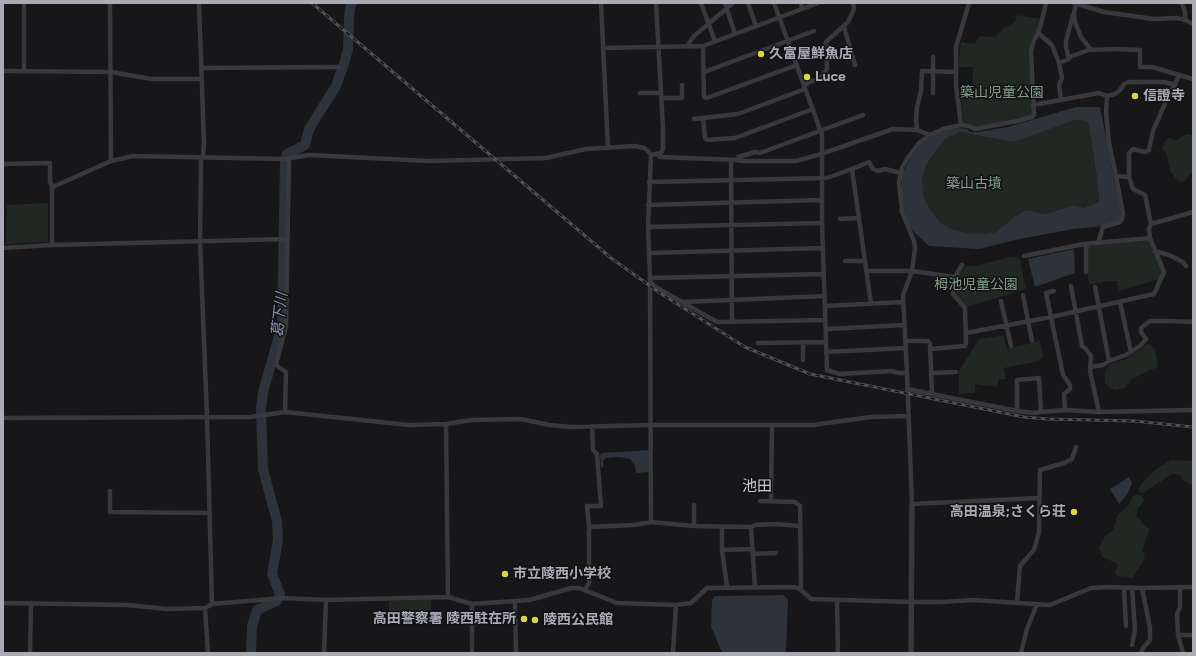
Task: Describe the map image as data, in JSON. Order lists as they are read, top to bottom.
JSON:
{
  "districts": ["池田"],
  "water": ["葛下川"],
  "parks": ["築山児童公園", "築山古墳", "栂池児童公園"],
  "places": [
    "久富屋鮮魚店",
    "Luce",
    "信證寺",
    "高田温泉;さくら荘",
    "市立陵西小学校",
    "高田警察署 陵西駐在所",
    "陵西公民館"
  ]
}
